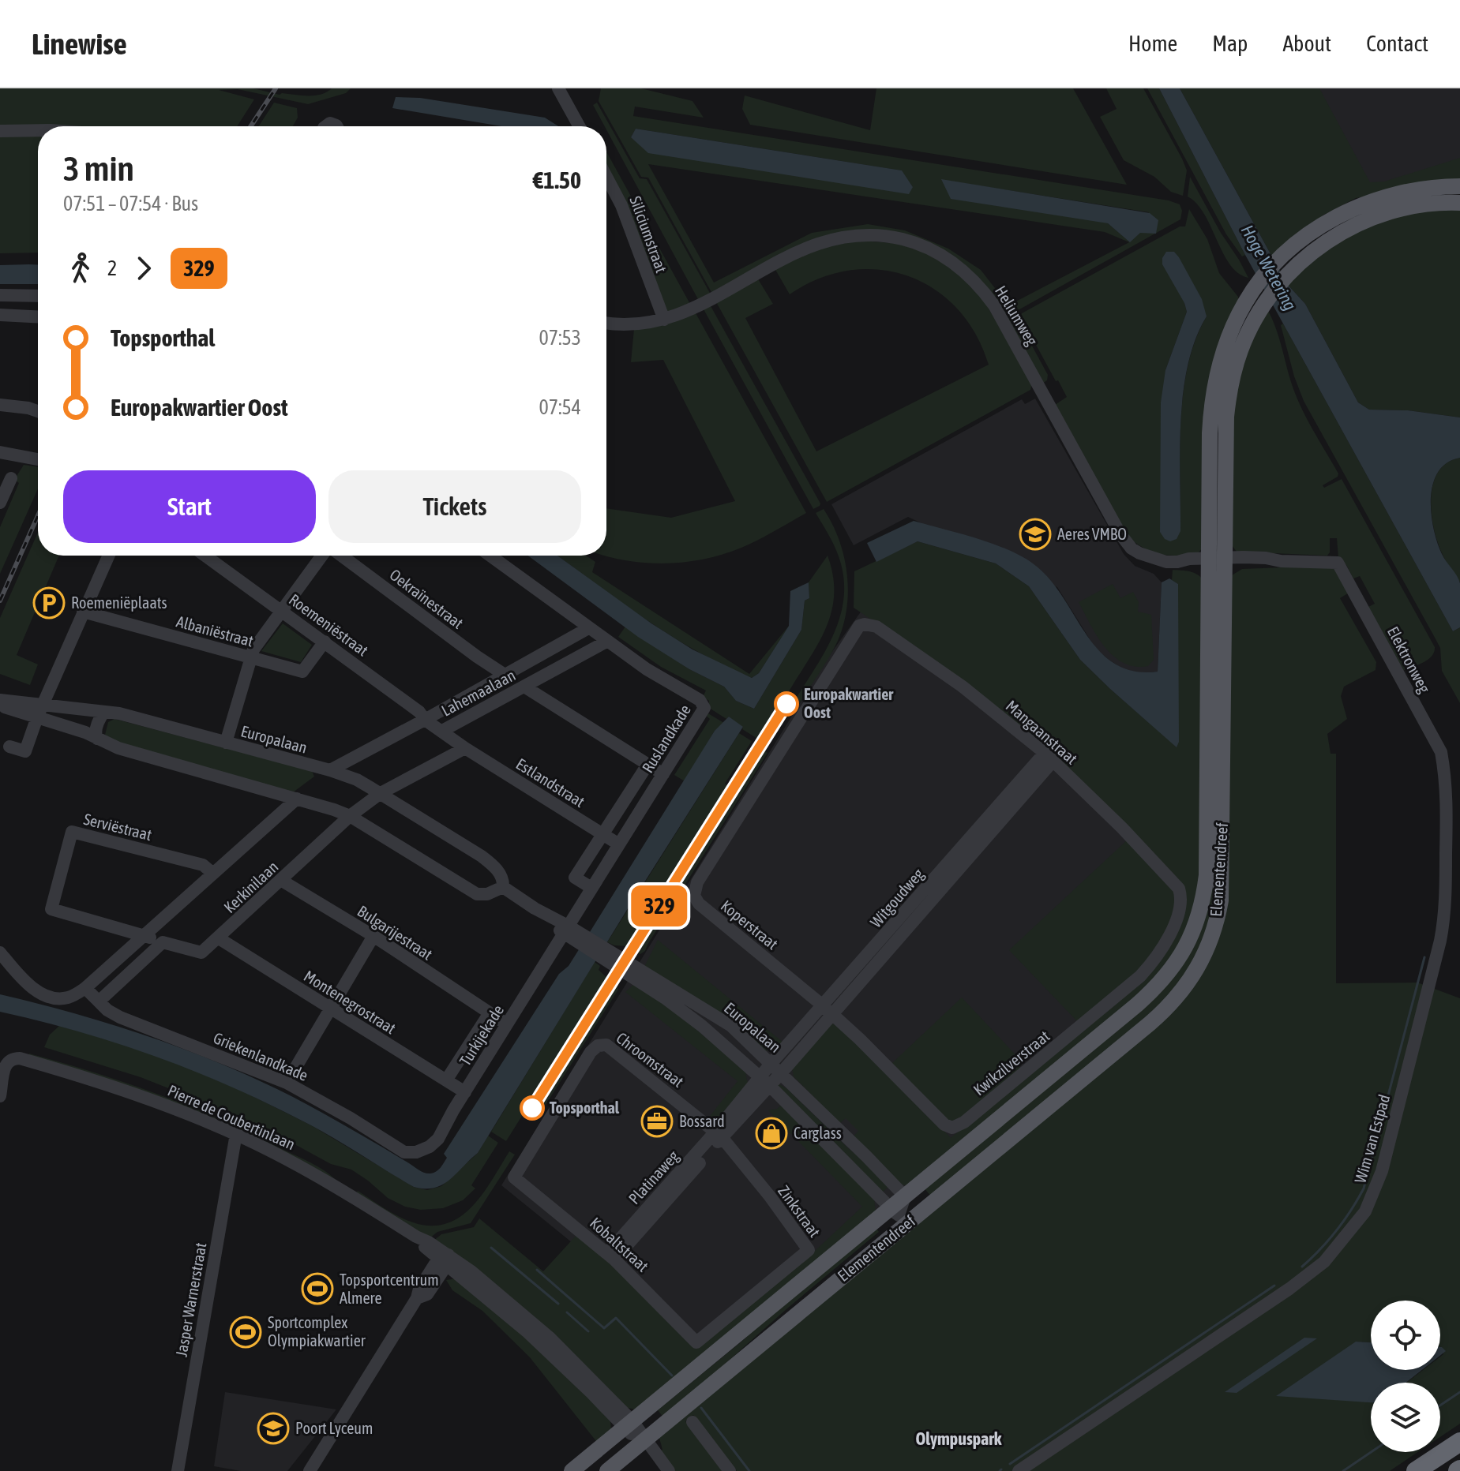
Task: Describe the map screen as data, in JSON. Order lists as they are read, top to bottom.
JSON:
{
  "streets": {
    "main road": ["Elementendreef"],
    "street": [
      "Siliciumstraat",
      "Heliumweg",
      "Oekraïnestraat",
      "Roemeniëstraat",
      "Albaniëstraat",
      "Elektronweg",
      "Lahemaalaan",
      "Mangaanstraat",
      "Ruslandkade",
      "Europalaan",
      "Estlandstraat",
      "Serviëstraat",
      "Kerkinilaan",
      "Witgoudweg",
      "Koperstraat",
      "Bulgarijestraat",
      "Montenegrostraat",
      "Turkijekade",
      "Griekenlandkade",
      "Chroomstraat",
      "Kwikzilverstraat",
      "Pierre de Coubertinlaan",
      "Wim van Estpad",
      "Platinaweg",
      "Zinkstraat",
      "Kobaltstraat",
      "Jasper Warnerstraat"
    ]
  },
  "crossings": [
    ["Siliciumstraat", "Heliumweg"],
    ["Heliumweg", "Elektronweg"],
    ["Heliumweg", "Elementendreef"],
    ["Oekraïnestraat", "Lahemaalaan"],
    ["Roemeniëstraat", "Albaniëstraat"],
    ["Roemeniëstraat", "Lahemaalaan"],
    ["Elektronweg", "Elementendreef"],
    ["Elektronweg", "Wim van Estpad"],
    ["Lahemaalaan", "Ruslandkade"],
    ["Lahemaalaan", "Europalaan"],
    ["Lahemaalaan", "Estlandstraat"],
    ["Mangaanstraat", "Witgoudweg"],
    ["Mangaanstraat", "Koperstraat"],
    ["Mangaanstraat", "Kwikzilverstraat"],
    ["Ruslandkade", "Europalaan"],
    ["Ruslandkade", "Estlandstraat"],
    ["Ruslandkade", "Turkijekade"],
    ["Europalaan", "Elementendreef"],
    ["Europalaan", "Kerkinilaan"],
    ["Europalaan", "Witgoudweg"],
    ["Europalaan", "Turkijekade"],
    ["Europalaan", "Platinaweg"],
    ["Serviëstraat", "Kerkinilaan"],
    ["Elementendreef", "Pierre de Coubertinlaan"],
    ["Kerkinilaan", "Bulgarijestraat"],
    ["Kerkinilaan", "Montenegrostraat"],
    ["Witgoudweg", "Koperstraat"],
    ["Witgoudweg", "Kwikzilverstraat"],
    ["Witgoudweg", "Platinaweg"],
    ["Koperstraat", "Kwikzilverstraat"],
    ["Bulgarijestraat", "Turkijekade"],
    ["Montenegrostraat", "Turkijekade"],
    ["Turkijekade", "Griekenlandkade"],
    ["Chroomstraat", "Platinaweg"],
    ["Chroomstraat", "Zinkstraat"],
    ["Chroomstraat", "Kobaltstraat"],
    ["Pierre de Coubertinlaan", "Jasper Warnerstraat"],
    ["Platinaweg", "Zinkstraat"],
    ["Platinaweg", "Kobaltstraat"],
    ["Zinkstraat", "Kobaltstraat"]
  ],
  "districts": ["Olympuspark"],
  "water": ["Hoge Wetering"],
  "places": {
    "school or university": ["Aeres VMBO", "Poort Lyceum"],
    "parking": ["Roemeniëplaats"],
    "other": ["Europakwartier Oost", "Topsporthal"],
    "office": ["Bossard"],
    "shop": ["Carglass"],
    "sports": ["Topsportcentrum Almere", "Sportcomplex Olympiakwartier"]
  },
  "lines": ["bus line 329"],
  "page": {
    "header": "Linewise",
    "nav": [
      "Home",
      "Map",
      "About",
      "Contact"
    ],
    "on_map": "329",
    "heading": ["3 min", "07:51 – 07:54 · Bus", "€1.50"],
    "legs": ["2", "329"],
    "list": [
      {
        "name": "Topsporthal",
        "value": "07:53"
      },
      {
        "name": "Europakwartier Oost",
        "value": "07:54"
      }
    ],
    "buttons": ["Start", "Tickets"]
  }
}
